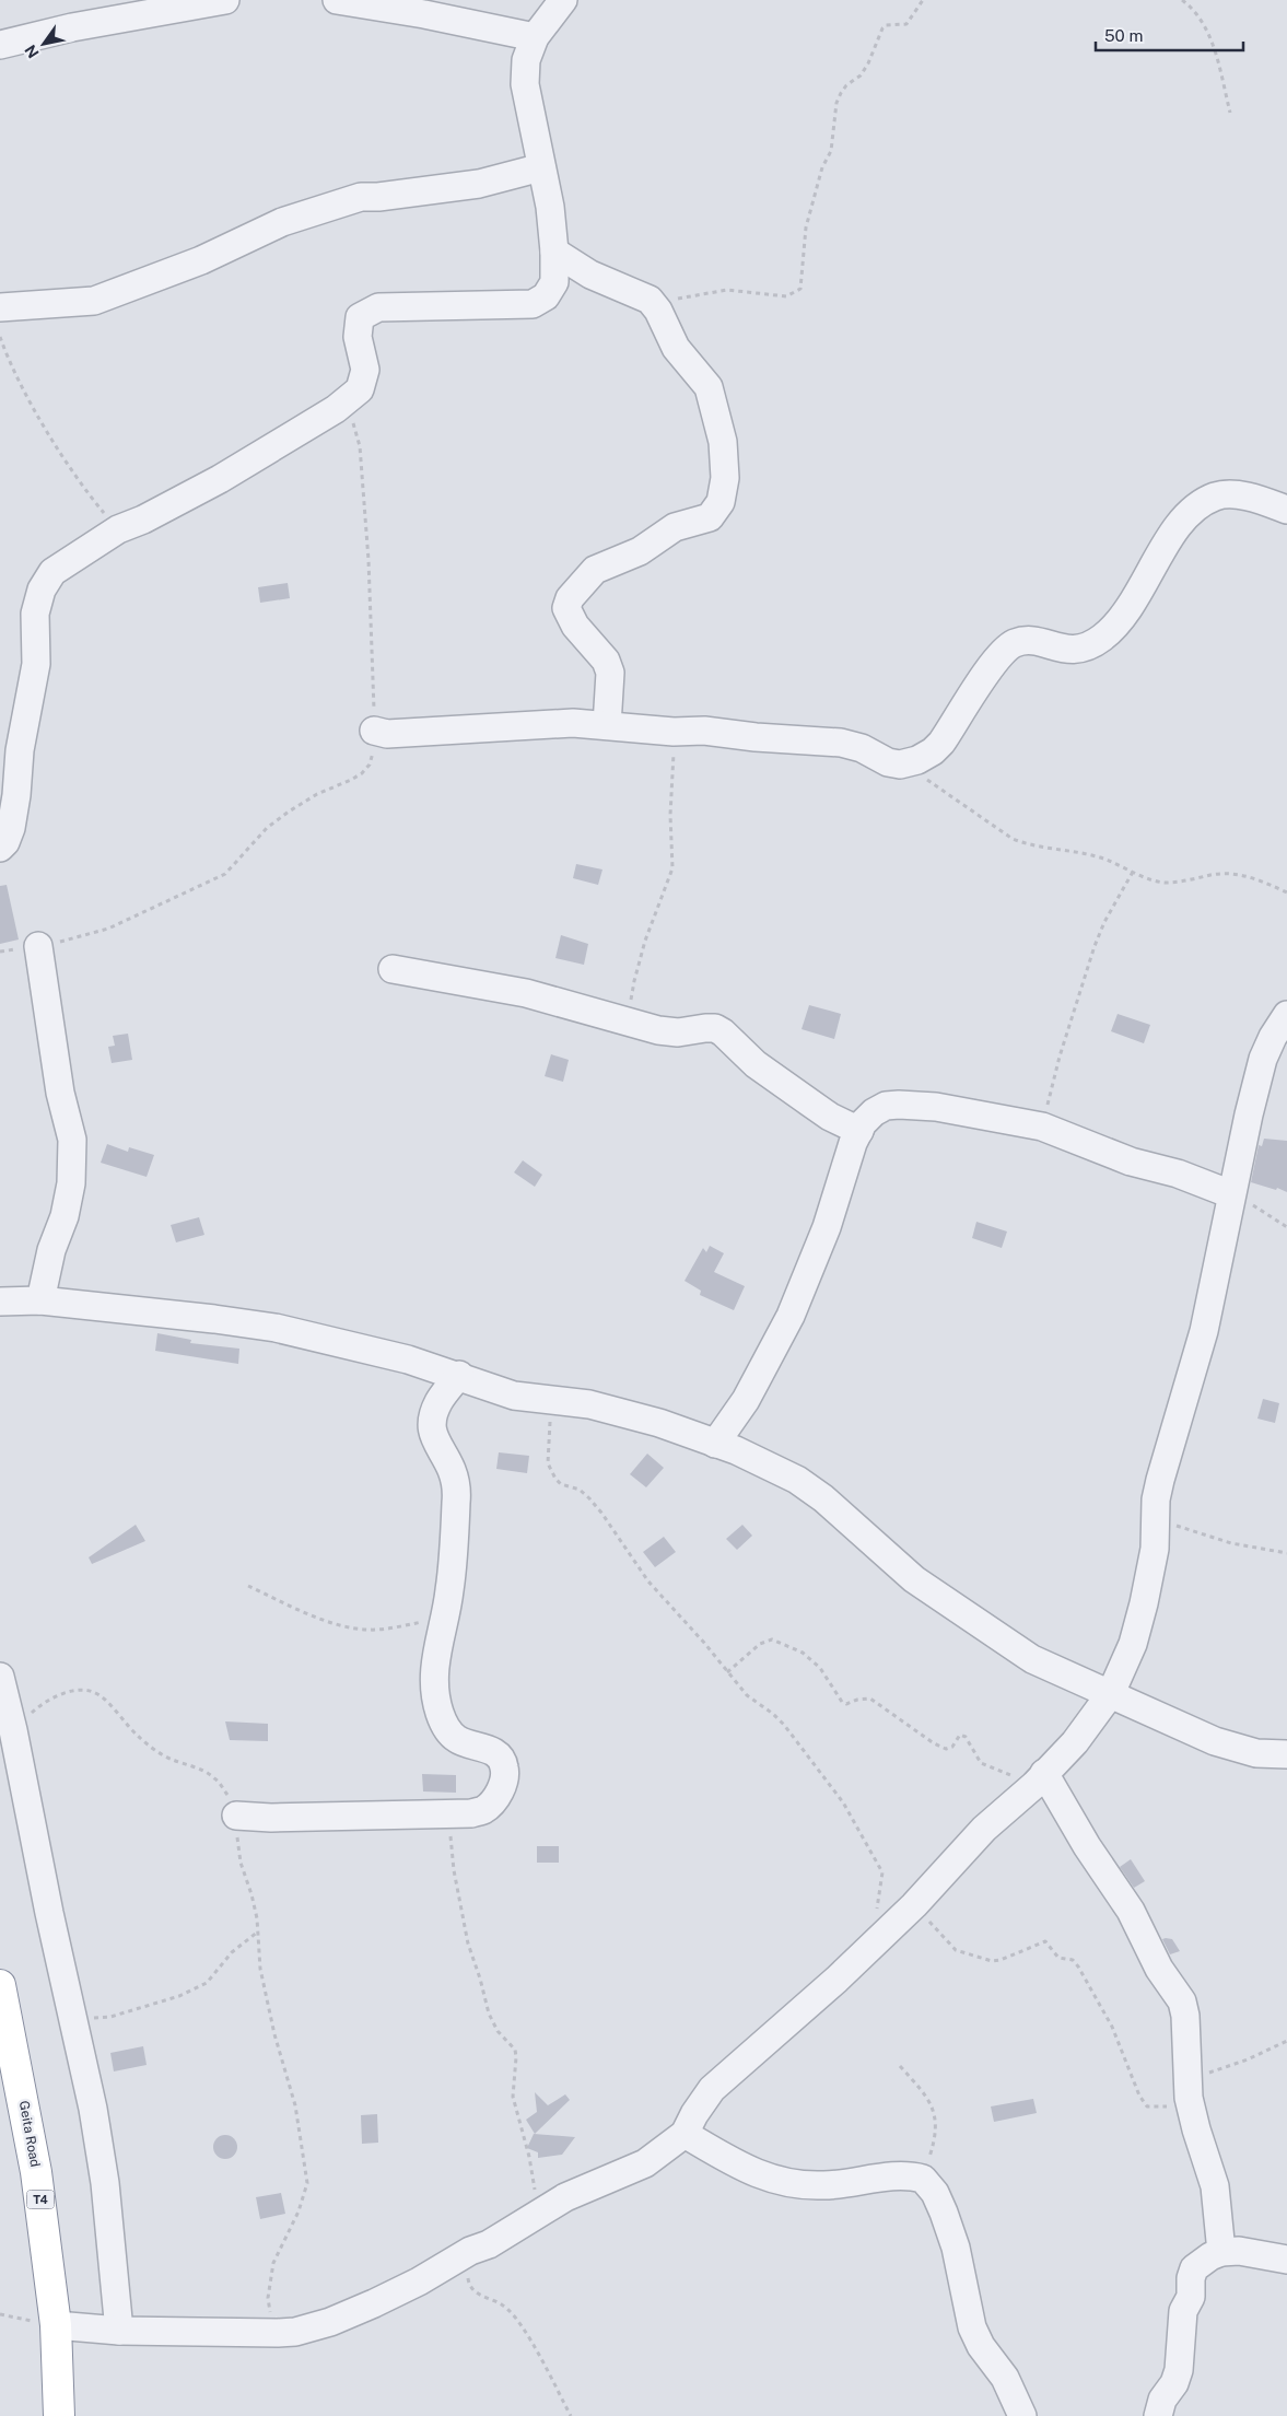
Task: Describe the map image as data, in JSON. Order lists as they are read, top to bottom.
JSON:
{
  "streets": {
    "highway": ["Geita Road", "T4"]
  },
  "scale_bar": "50 m",
  "north": "bottom left"
}
